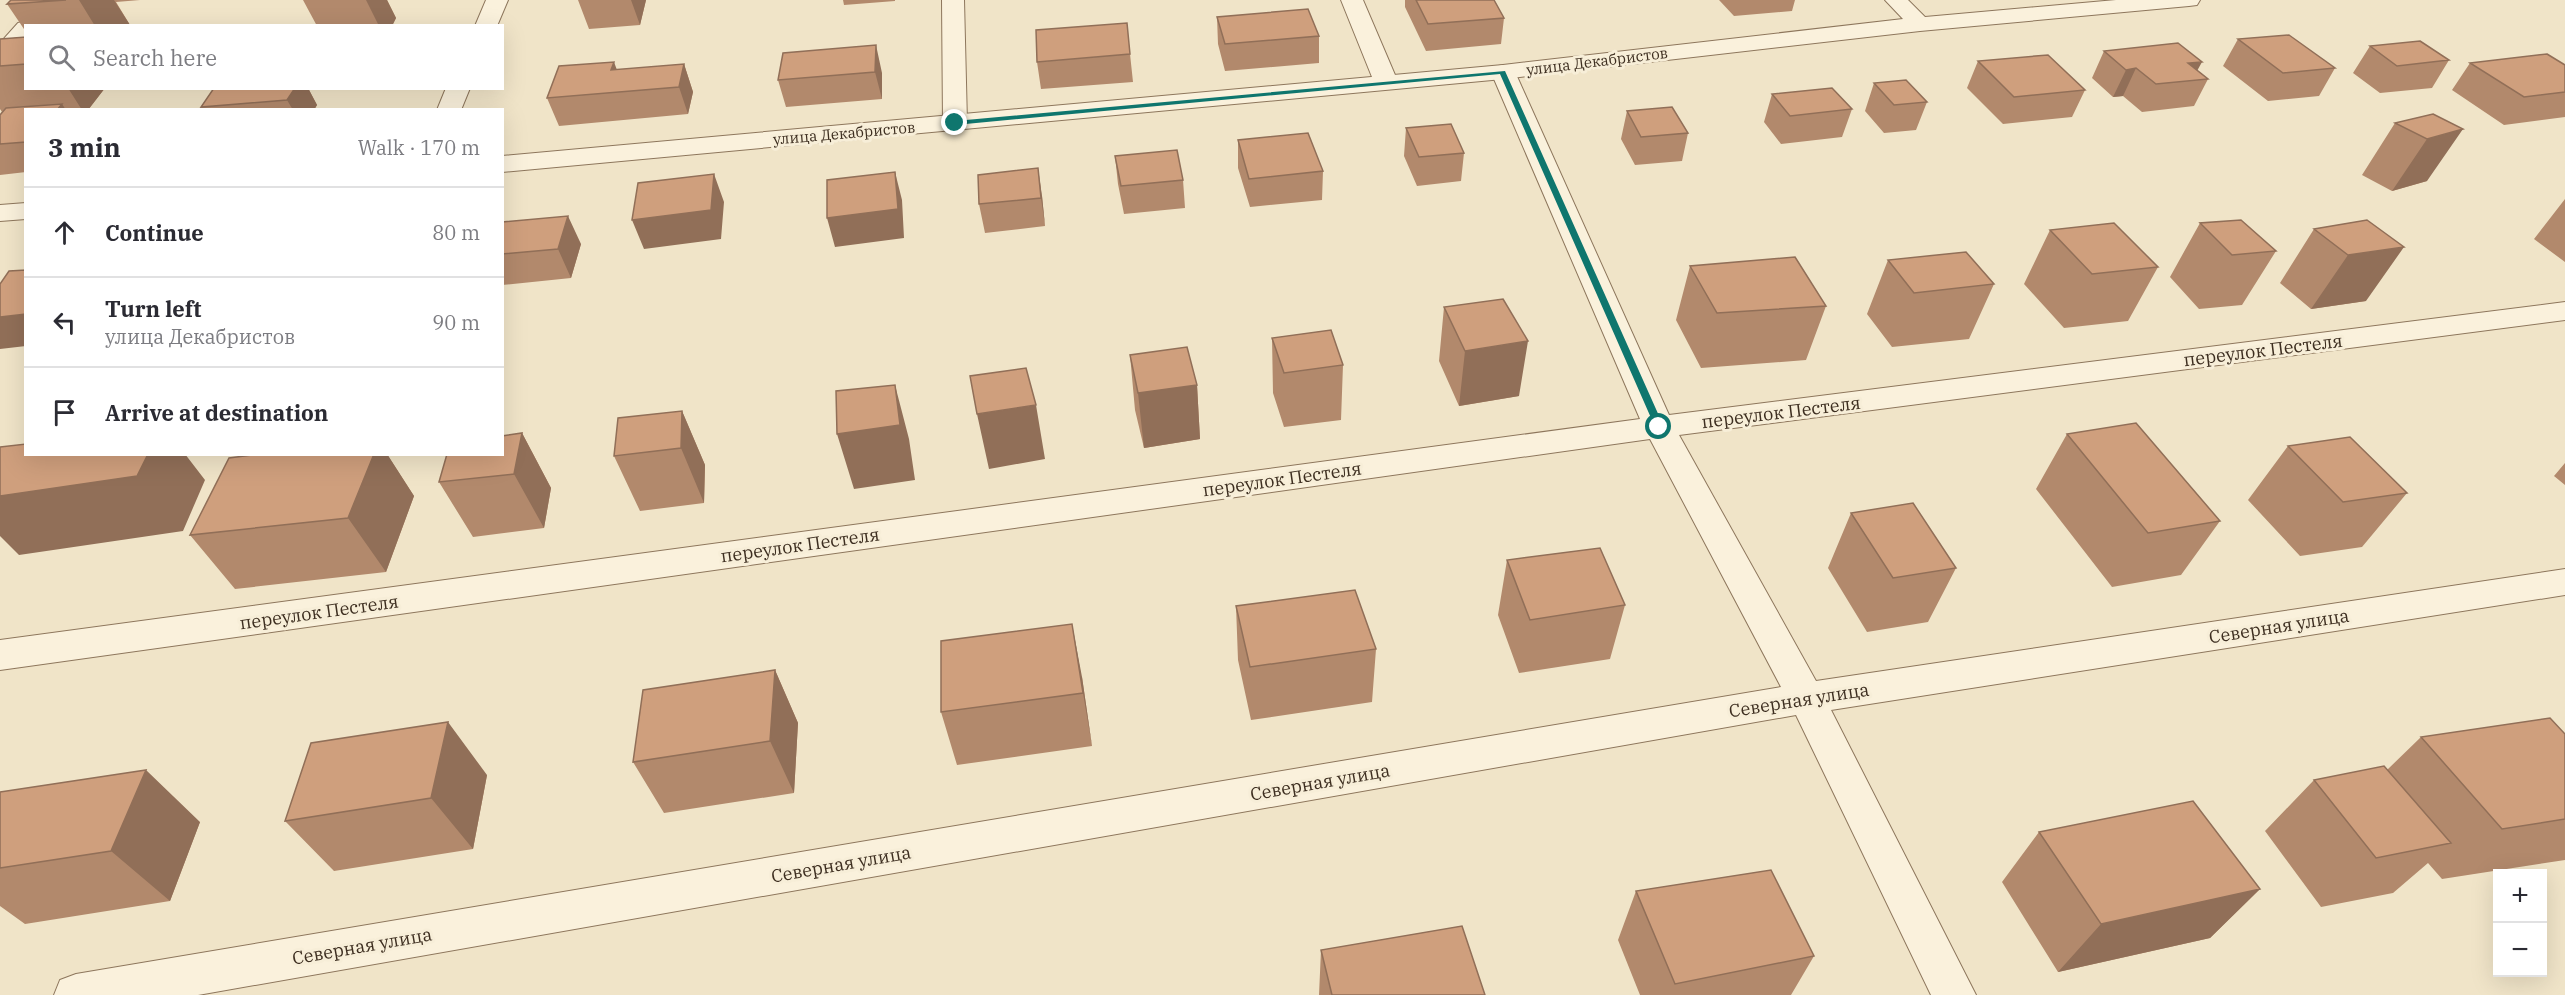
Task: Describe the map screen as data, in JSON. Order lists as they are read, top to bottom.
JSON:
{
  "streets": {
    "street": ["улица Декабристов", "переулок Пестеля", "Северная улица"]
  },
  "page": {
    "search": "Search here",
    "heading": ["3 min", "Walk · 170 m"],
    "list": [
      ["Continue", "80 m"],
      ["Turn left", "улица Декабристов", "90 m"],
      "Arrive at destination"
    ],
    "map_buttons": ["+", "−"]
  }
}
